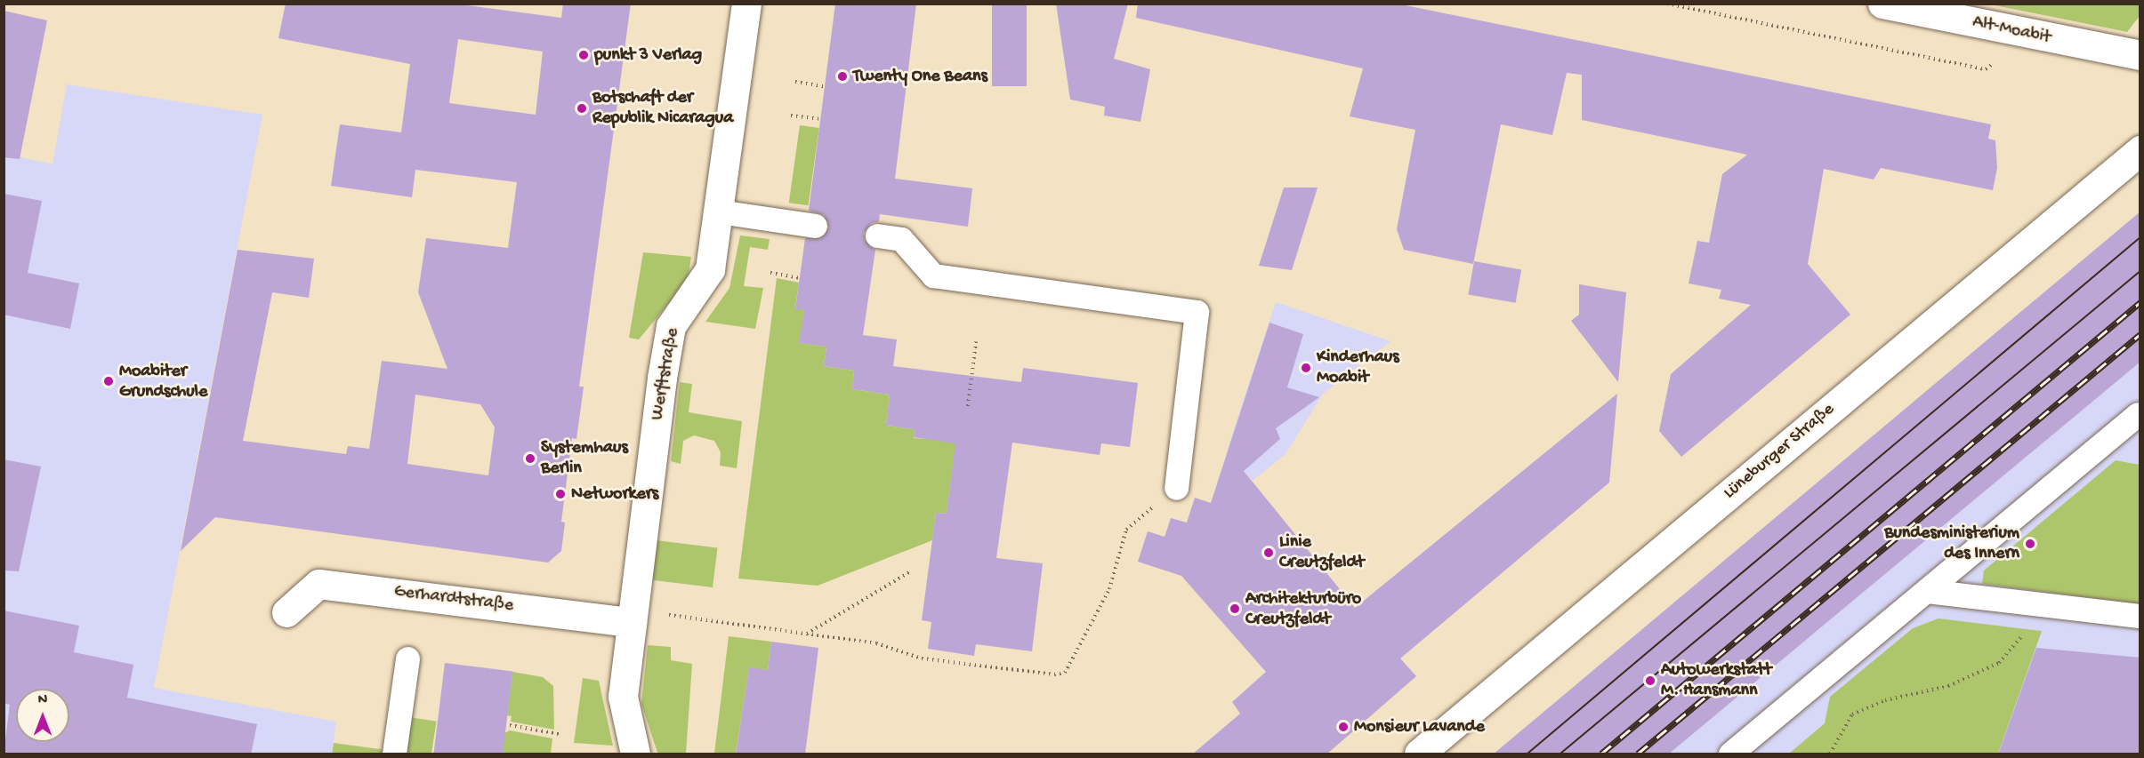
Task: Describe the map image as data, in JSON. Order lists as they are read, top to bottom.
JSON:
{
  "streets": {
    "street": [
      "Alt-Moabit",
      "Werftstraße",
      "Lüneburger Straße",
      "Gerhardtstraße"
    ]
  },
  "crossings": [
    ["Werftstraße", "Gerhardtstraße"]
  ],
  "places": [
    "punkt 3 Verlag",
    "Twenty One Beans",
    "Botschaft der Republik Nicaragua",
    "Kinderhaus Moabit",
    "Moabiter Grundschule",
    "Systemhaus Berlin",
    "Networkers",
    "Bundesministerium des Innern",
    "Linie Creutzfeldt",
    "Architekturbüro Creutzfeldt",
    "Autowerkstatt M. Hansmann",
    "Monsieur Lavande"
  ],
  "north": "top"
}
